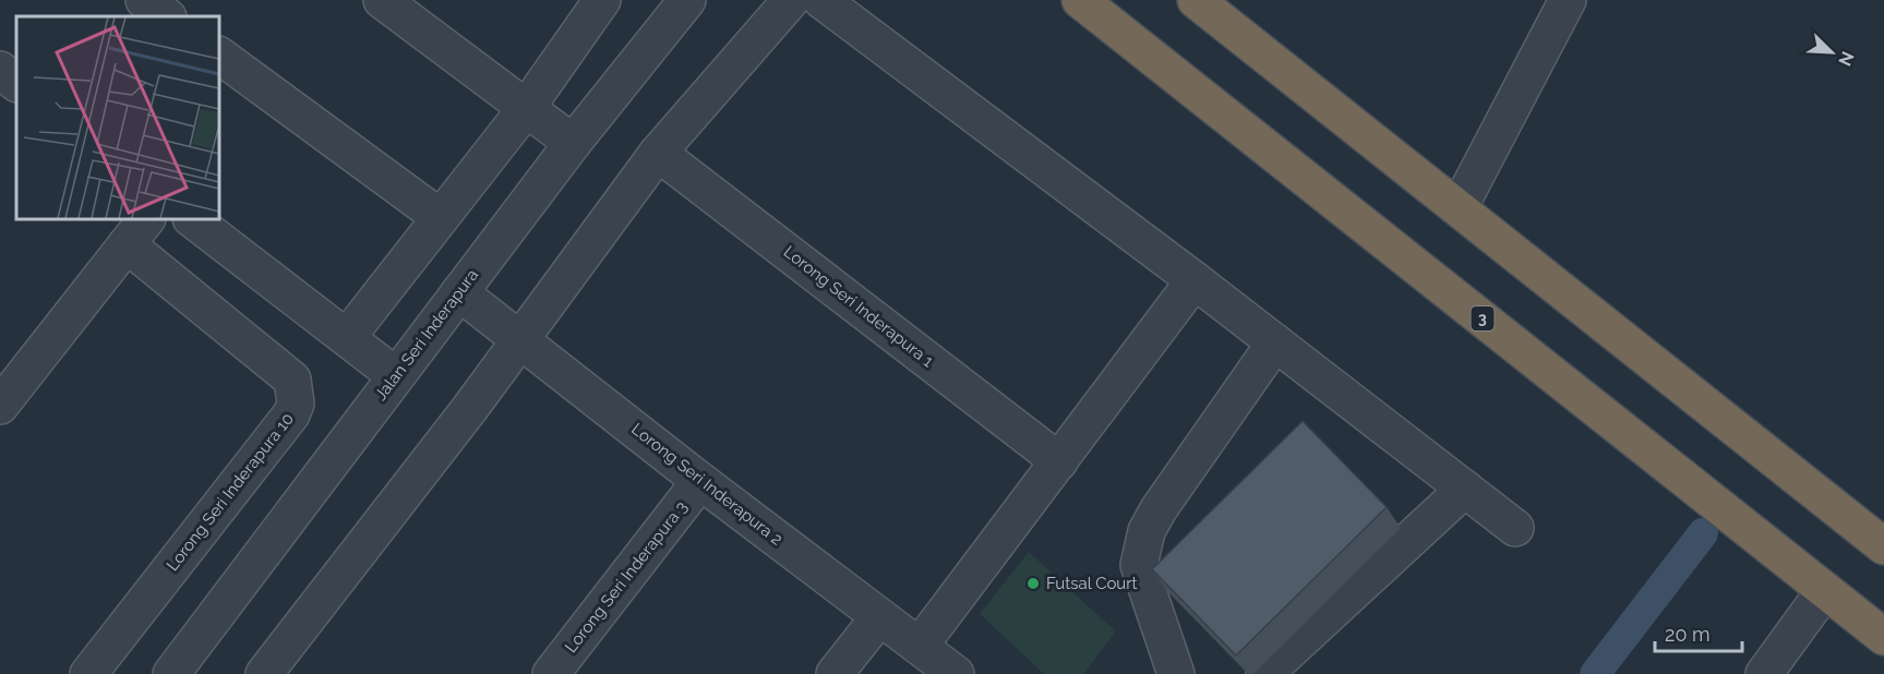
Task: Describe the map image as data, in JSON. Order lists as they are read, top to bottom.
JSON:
{
  "streets": {
    "highway": ["3"],
    "street": [
      "Lorong Seri Inderapura 1",
      "Jalan Seri Inderapura",
      "Lorong Seri Inderapura 2",
      "Lorong Seri Inderapura 10",
      "Lorong Seri Inderapura 3"
    ]
  },
  "crossings": [
    ["Jalan Seri Inderapura", "Lorong Seri Inderapura 2"],
    ["Lorong Seri Inderapura 2", "Lorong Seri Inderapura 3"]
  ],
  "places": ["Futsal Court"],
  "scale_bar": "20 m",
  "north": "bottom right"
}
